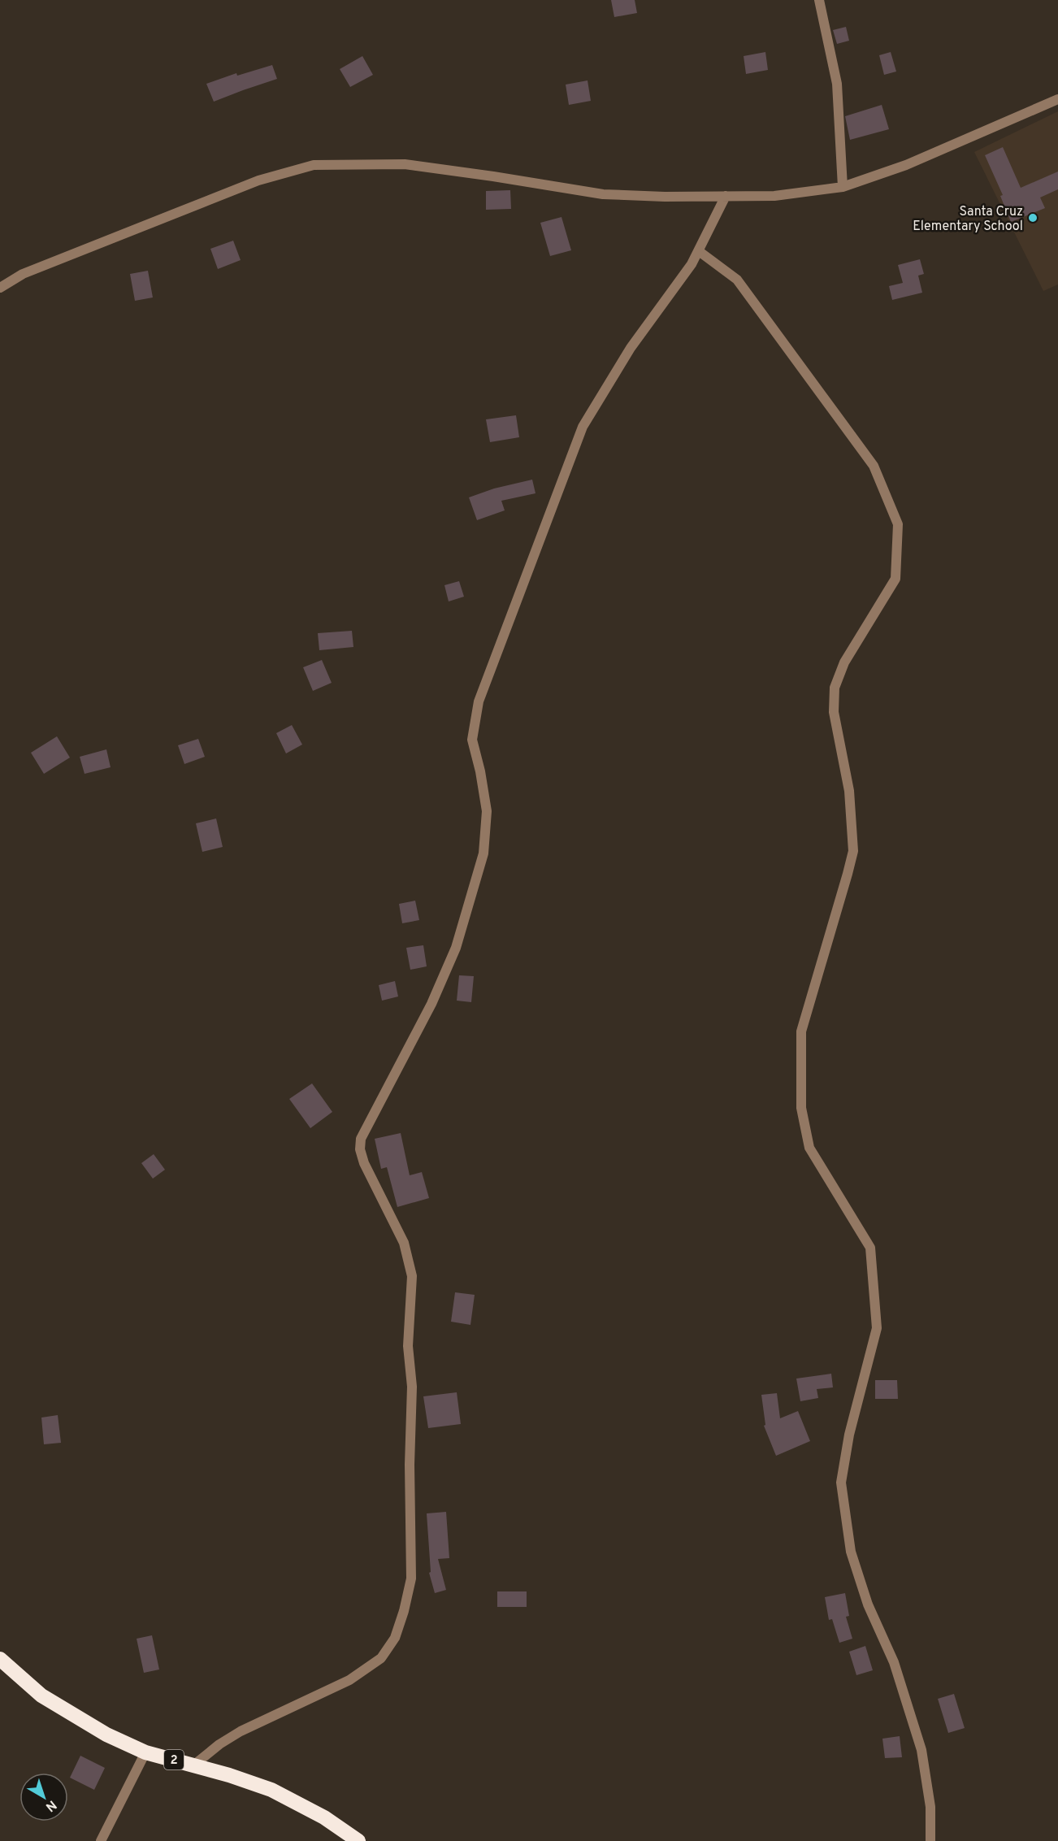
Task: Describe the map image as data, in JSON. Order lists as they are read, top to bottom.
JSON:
{
  "streets": {
    "highway": ["2"]
  },
  "places": ["Santa Cruz Elementary School"],
  "north": "bottom right"
}
